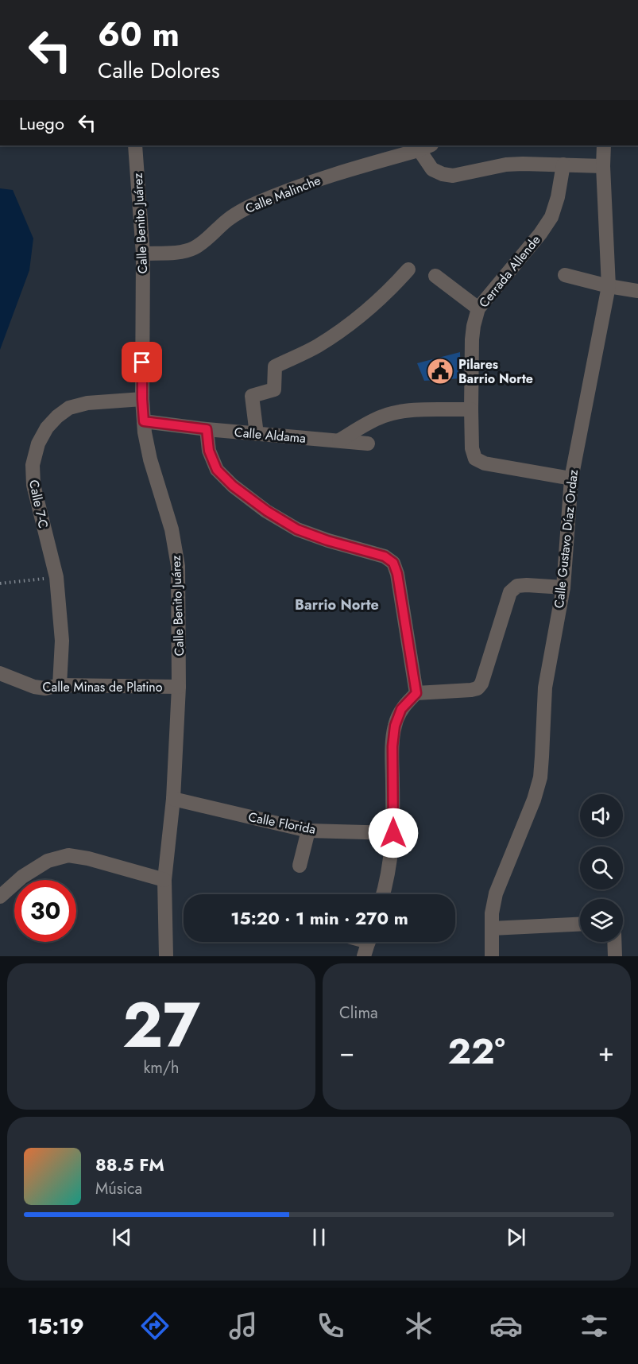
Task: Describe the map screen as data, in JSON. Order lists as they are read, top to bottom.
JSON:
{
  "streets": {
    "street": [
      "Calle Malinche",
      "Calle Benito Juárez",
      "Cerrada Allende",
      "Calle Aldama",
      "Calle 7-C",
      "Calle Gustavo Díaz Ordaz",
      "Calle Minas de Platino",
      "Calle Florida"
    ]
  },
  "crossings": [
    ["Calle Malinche", "Calle Benito Juárez"],
    ["Calle Benito Juárez", "Calle Aldama"],
    ["Calle Benito Juárez", "Calle 7-C"],
    ["Calle Benito Juárez", "Calle Minas de Platino"],
    ["Calle Benito Juárez", "Calle Florida"],
    ["Cerrada Allende", "Calle Gustavo Díaz Ordaz"],
    ["Calle 7-C", "Calle Minas de Platino"]
  ],
  "districts": ["Barrio Norte"],
  "places": {
    "public building": ["Pilares Barrio Norte"]
  },
  "page": {
    "turn": ["60 m", "Calle Dolores"],
    "then": "Luego",
    "limit": "30",
    "trip": "15:20 · 1 min · 270 m",
    "tile": [
      ["27", "km/h"],
      "Clima"
    ],
    "heat": ["−", "22°", "+"],
    "song": ["88.5 FM", "Música"],
    "tabs": "15:19"
  }
}
